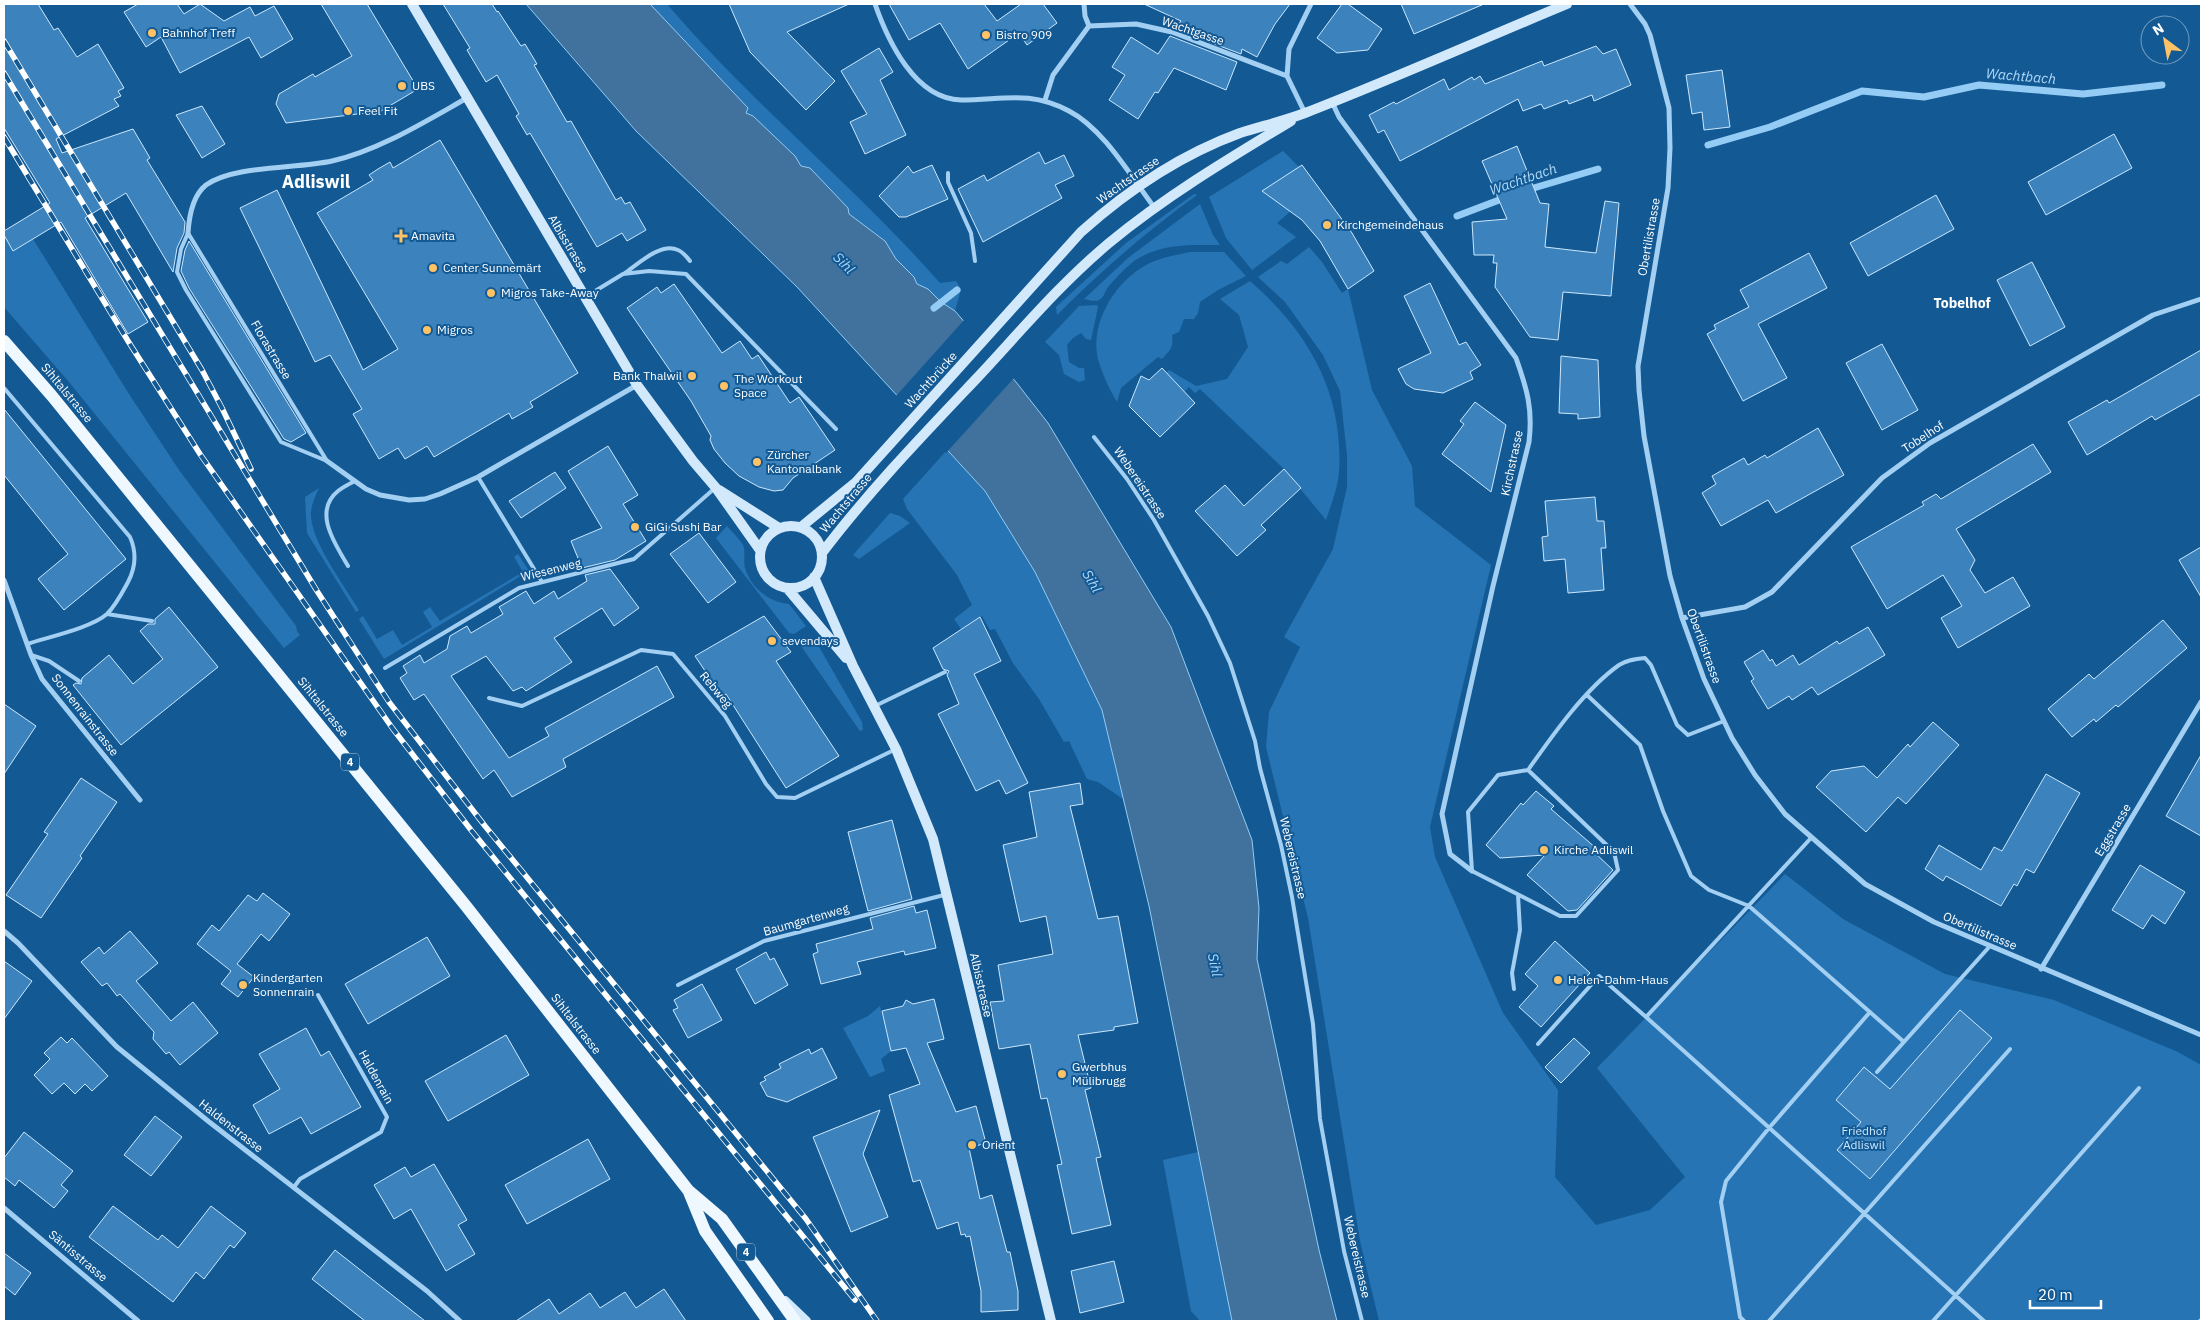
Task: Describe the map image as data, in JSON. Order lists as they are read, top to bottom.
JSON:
{
  "streets": {
    "main road": [
      "Wachtstrasse",
      "Albisstrasse",
      "Wachtbrücke",
      "Sihltalstrasse",
      "4"
    ],
    "street": [
      "Wachtgasse",
      "Obertilistrasse",
      "Florastrasse",
      "Tobelhof",
      "Kirchstrasse",
      "Sonnenrainstrasse",
      "Eggstrasse",
      "Haldenstrasse",
      "Säntisstrasse"
    ],
    "lane": [
      "Webereistrasse",
      "Wiesenweg",
      "Rebweg",
      "Baumgartenweg",
      "Haldenrain"
    ]
  },
  "crossings": [
    ["Wachtstrasse", "Albisstrasse"],
    ["Wachtstrasse", "Wachtbrücke"],
    ["Wachtstrasse", "Kirchstrasse"],
    ["Obertilistrasse", "Tobelhof"],
    ["Obertilistrasse", "Eggstrasse"],
    ["Albisstrasse", "Florastrasse"],
    ["Albisstrasse", "Wiesenweg"],
    ["Albisstrasse", "Rebweg"],
    ["Albisstrasse", "Baumgartenweg"],
    ["Haldenrain", "Haldenstrasse"]
  ],
  "districts": ["Adliswil", "Tobelhof"],
  "water": ["Wachtbach", "Sihl"],
  "parks": ["Friedhof Adliswil"],
  "places": {
    "other": [
      "Bahnhof Treff",
      "Bistro 909",
      "UBS",
      "Feel Fit",
      "Kirchgemeindehaus",
      "Center Sunnemärt",
      "Migros Take-Away",
      "Migros",
      "Bank Thalwil",
      "The Workout Space",
      "Zürcher Kantonalbank",
      "GiGi Sushi Bar",
      "sevendays",
      "Kirche Adliswil",
      "Helen-Dahm-Haus",
      "Kindergarten Sonnenrain",
      "Gwerbhus Mülibrugg",
      "Orient"
    ],
    "health": ["Amavita"]
  },
  "scale_bar": "20 m",
  "north": "top left"
}
